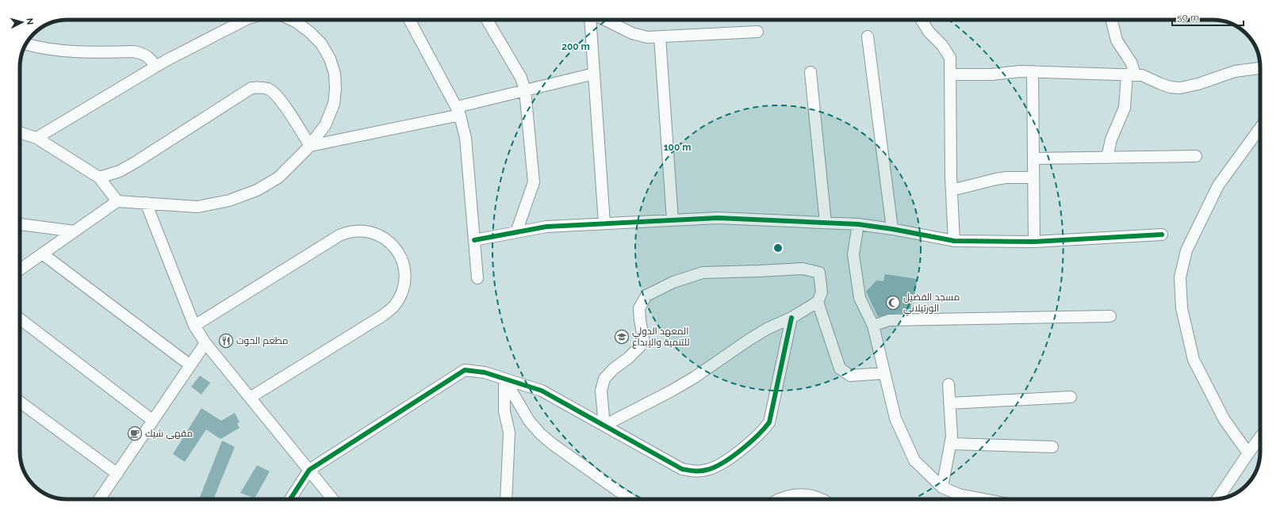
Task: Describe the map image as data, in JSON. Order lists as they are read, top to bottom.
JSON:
{
  "places": {
    "mosque": ["مسجد الفضيل الورتيلاني"],
    "school or university": ["المعهد الدولي للتنمية والإبداع"],
    "restaurant": ["مطعم الحوت"],
    "cafe": ["مقهى شيك"]
  },
  "scale_bar": "50 m",
  "north": "right",
  "rings": ["200 m", "100 m"]
}
